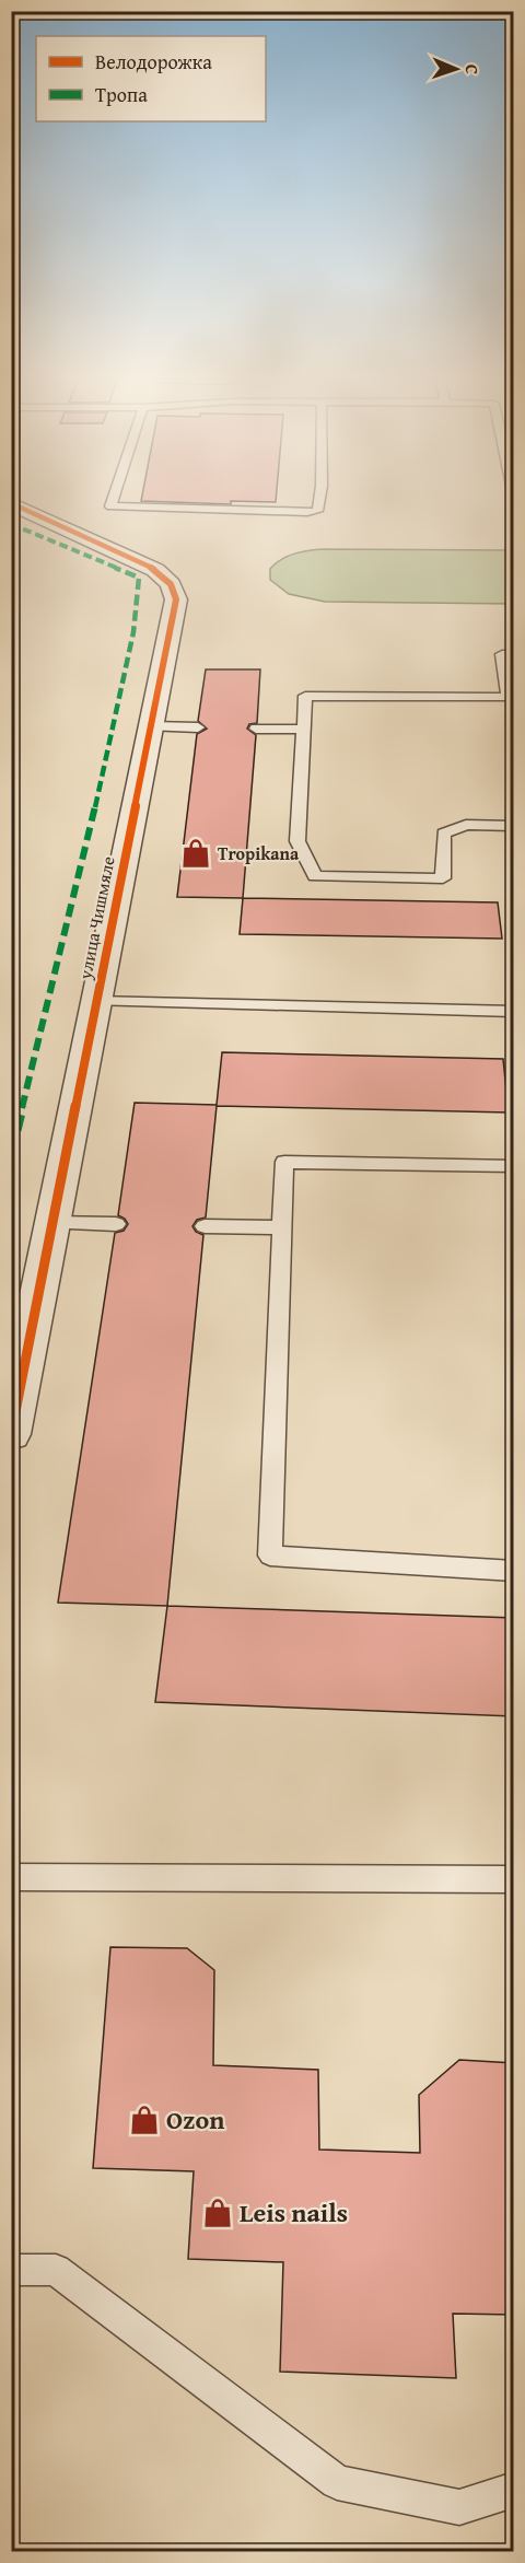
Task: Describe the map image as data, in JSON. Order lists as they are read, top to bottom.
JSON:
{
  "streets": {
    "street": ["улица Чишмяле"]
  },
  "places": {
    "shop": ["Tropikana", "Ozon", "Leis nails"]
  },
  "legend": ["Велодорожка", "Тропа"],
  "north": "right"
}
